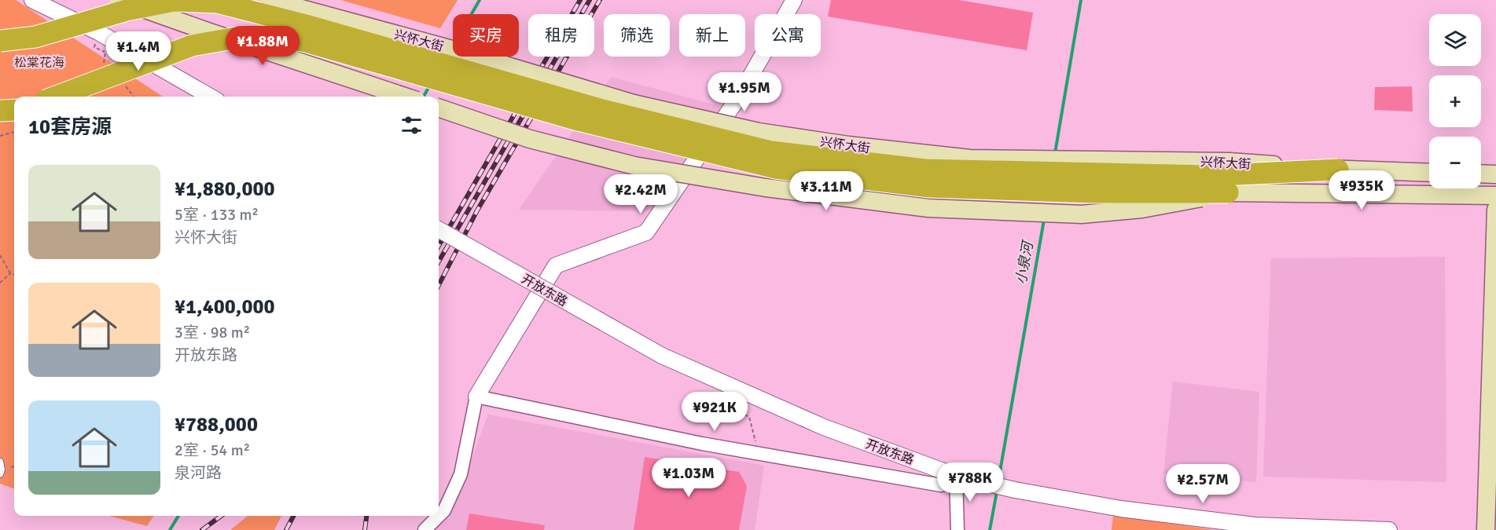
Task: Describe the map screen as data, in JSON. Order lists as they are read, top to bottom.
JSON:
{
  "streets": {
    "main road": ["兴怀大街"],
    "street": ["开放东路"]
  },
  "water": ["小泉河"],
  "parks": ["松棠花海"],
  "page": {
    "map_buttons": ["+", "−"],
    "chip": [
      "买房",
      "租房",
      "筛选",
      "新上",
      "公寓"
    ],
    "price": [
      "¥1.88M",
      "¥1.4M",
      "¥1.95M",
      "¥935K",
      "¥3.11M",
      "¥2.42M",
      "¥921K",
      "¥1.03M",
      "¥788K",
      "¥2.57M"
    ],
    "heading": "10套房源",
    "list": [
      {
        "name": "¥1,880,000",
        "note": "5室 · 133 m² · 兴怀大街"
      },
      {
        "name": "¥1,400,000",
        "note": "3室 · 98 m² · 开放东路"
      },
      {
        "name": "¥788,000",
        "note": "2室 · 54 m² · 泉河路"
      }
    ]
  }
}
